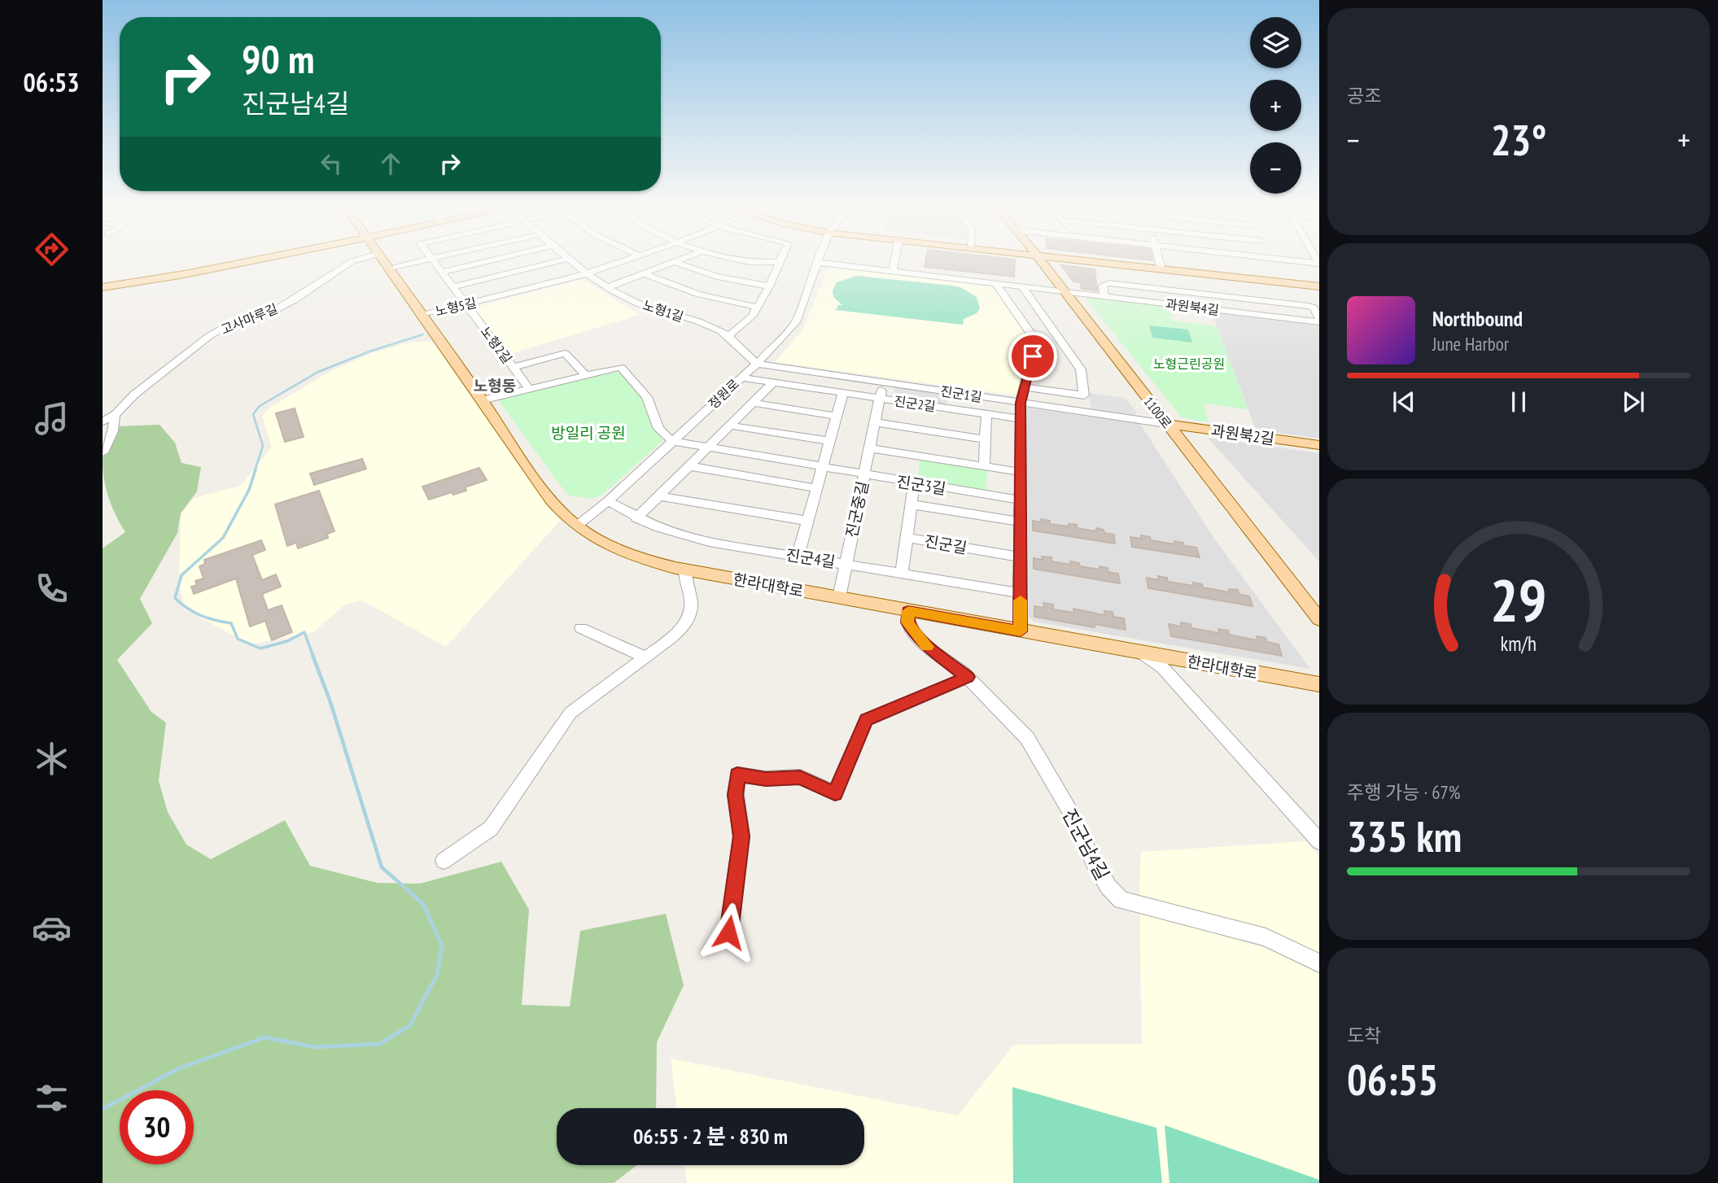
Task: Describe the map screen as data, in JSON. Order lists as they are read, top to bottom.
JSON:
{
  "streets": {
    "main road": ["1100로", "과원북2길", "한라대학로"],
    "street": [
      "노형5길",
      "과원북4길",
      "노형1길",
      "고사마루길",
      "노형2길",
      "정원로",
      "진군1길",
      "진군2길",
      "진군3길",
      "진군중길",
      "진군길",
      "진군4길",
      "진군남4길"
    ]
  },
  "crossings": [
    ["노형5길", "노형1길"],
    ["노형5길", "노형2길"],
    ["노형5길", "한라대학로"],
    ["과원북4길", "1100로"],
    ["노형1길", "정원로"],
    ["노형1길", "진군1길"],
    ["정원로", "진군1길"],
    ["정원로", "진군2길"],
    ["정원로", "진군3길"],
    ["정원로", "진군4길"],
    ["정원로", "한라대학로"],
    ["진군1길", "1100로"],
    ["진군1길", "과원북2길"],
    ["진군1길", "진군중길"],
    ["진군2길", "진군중길"],
    ["1100로", "과원북2길"],
    ["진군3길", "진군중길"],
    ["진군중길", "진군4길"],
    ["진군중길", "한라대학로"],
    ["진군길", "진군4길"],
    ["한라대학로", "진군남4길"]
  ],
  "districts": ["노형동"],
  "parks": ["노형근린공원", "방일리 공원"],
  "page": {
    "tabs": "06:53",
    "tile": [
      "공조",
      ["주행 가능 · 67%", "335 km"],
      ["도착", "06:55"]
    ],
    "map_buttons": ["+", "−"],
    "turn": ["90 m", "진군남4길"],
    "heat": ["−", "23°", "+"],
    "song": ["Northbound", "June Harbor"],
    "limit": "30",
    "trip": "06:55 · 2 분 · 830 m",
    "gauge": ["29", "km/h"]
  }
}
